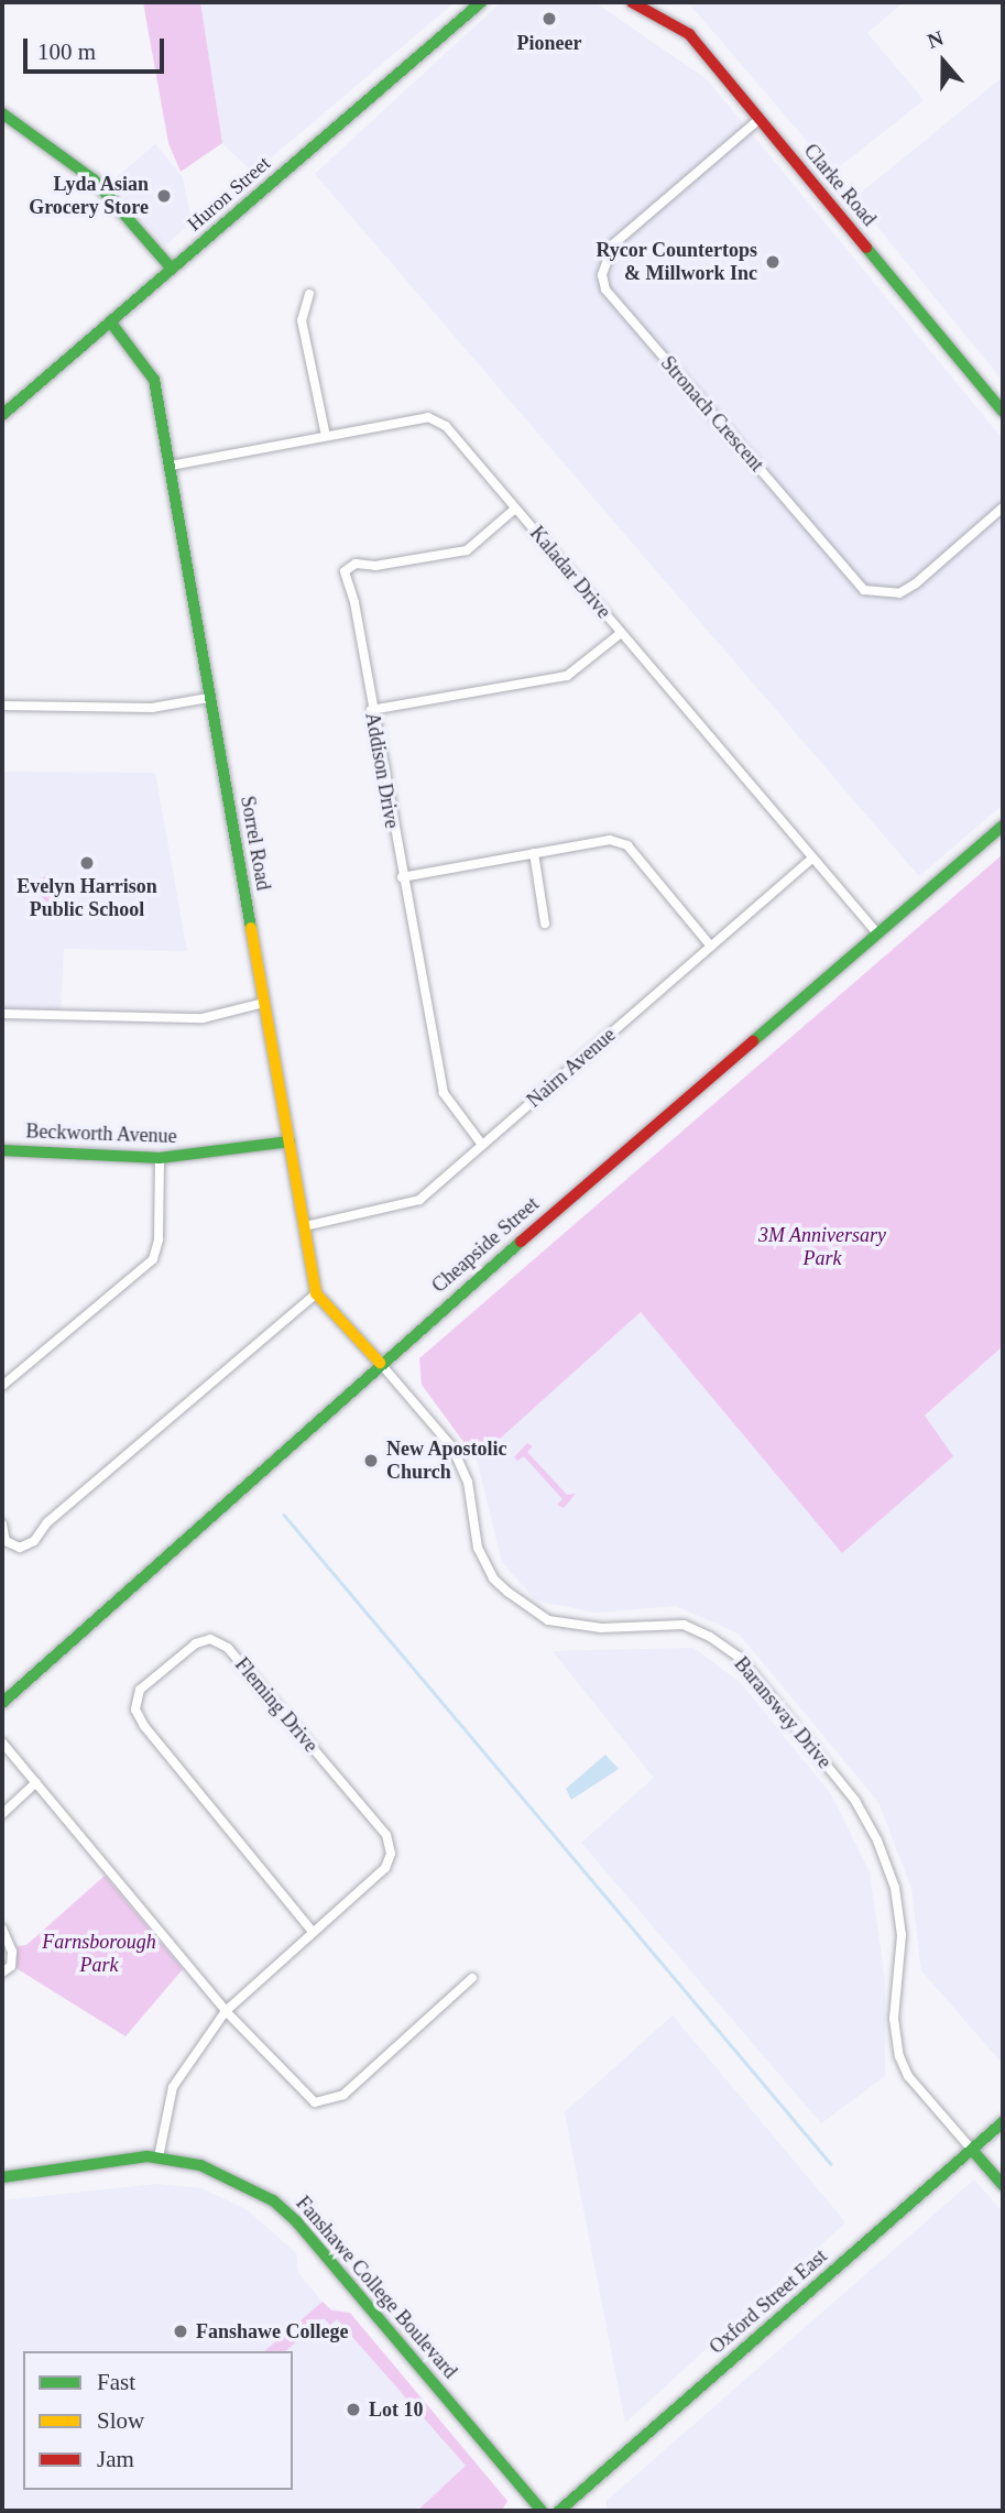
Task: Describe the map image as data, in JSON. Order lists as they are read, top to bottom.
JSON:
{
  "streets": {
    "street": [
      "Clarke Road",
      "Huron Street",
      "Stronach Crescent",
      "Kaladar Drive",
      "Addison Drive",
      "Sorrel Road",
      "Nairn Avenue",
      "Beckworth Avenue",
      "Cheapside Street",
      "Fleming Drive",
      "Baransway Drive",
      "Fanshawe College Boulevard",
      "Oxford Street East"
    ]
  },
  "crossings": [
    ["Clarke Road", "Stronach Crescent"],
    ["Huron Street", "Sorrel Road"],
    ["Kaladar Drive", "Addison Drive"],
    ["Kaladar Drive", "Sorrel Road"],
    ["Kaladar Drive", "Nairn Avenue"],
    ["Kaladar Drive", "Cheapside Street"],
    ["Addison Drive", "Nairn Avenue"],
    ["Sorrel Road", "Nairn Avenue"],
    ["Sorrel Road", "Beckworth Avenue"],
    ["Cheapside Street", "Baransway Drive"],
    ["Fleming Drive", "Fanshawe College Boulevard"],
    ["Baransway Drive", "Oxford Street East"]
  ],
  "parks": ["3M Anniversary Park", "Farnsborough Park"],
  "places": [
    "Pioneer",
    "Lyda Asian Grocery Store",
    "Rycor Countertops & Millwork Inc",
    "Evelyn Harrison Public School",
    "New Apostolic Church",
    "Fanshawe College",
    "Lot 10"
  ],
  "legend": ["Fast", "Slow", "Jam"],
  "scale_bar": "100 m",
  "north": "top"
}
